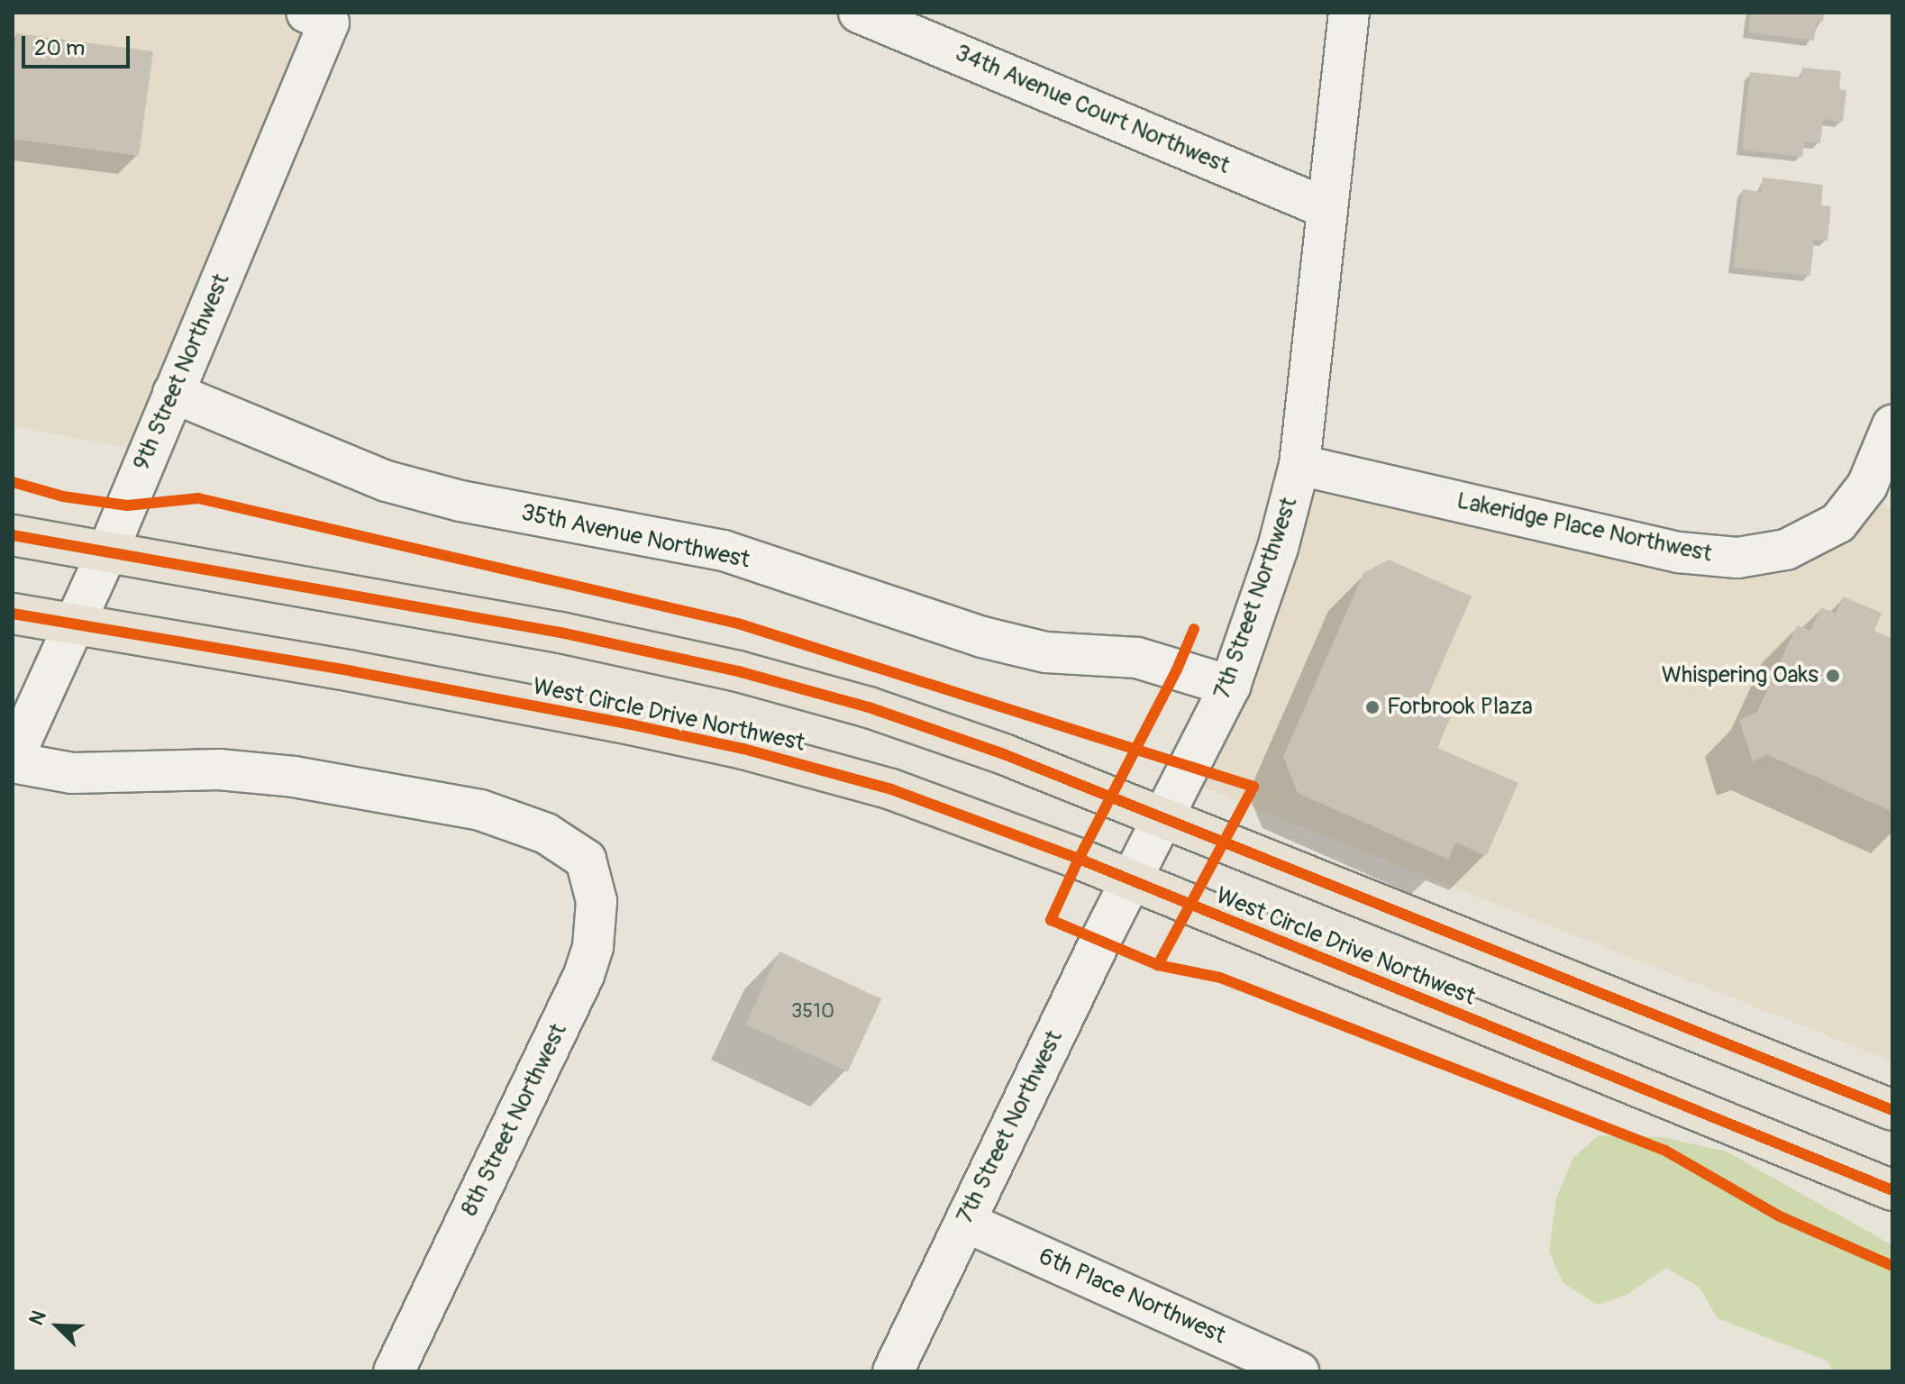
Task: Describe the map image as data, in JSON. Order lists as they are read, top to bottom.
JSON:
{
  "streets": {
    "main road": ["West Circle Drive Northwest"],
    "street": [
      "34th Avenue Court Northwest",
      "9th Street Northwest",
      "Lakeridge Place Northwest",
      "35th Avenue Northwest",
      "7th Street Northwest",
      "8th Street Northwest",
      "6th Place Northwest"
    ]
  },
  "crossings": [
    ["34th Avenue Court Northwest", "7th Street Northwest"],
    ["9th Street Northwest", "35th Avenue Northwest"],
    ["9th Street Northwest", "West Circle Drive Northwest"],
    ["9th Street Northwest", "8th Street Northwest"],
    ["Lakeridge Place Northwest", "7th Street Northwest"],
    ["35th Avenue Northwest", "7th Street Northwest"],
    ["7th Street Northwest", "West Circle Drive Northwest"],
    ["7th Street Northwest", "6th Place Northwest"]
  ],
  "places": ["Whispering Oaks", "Forbrook Plaza"],
  "house_numbers": ["3510"],
  "scale_bar": "20 m",
  "north": "top left"
}
